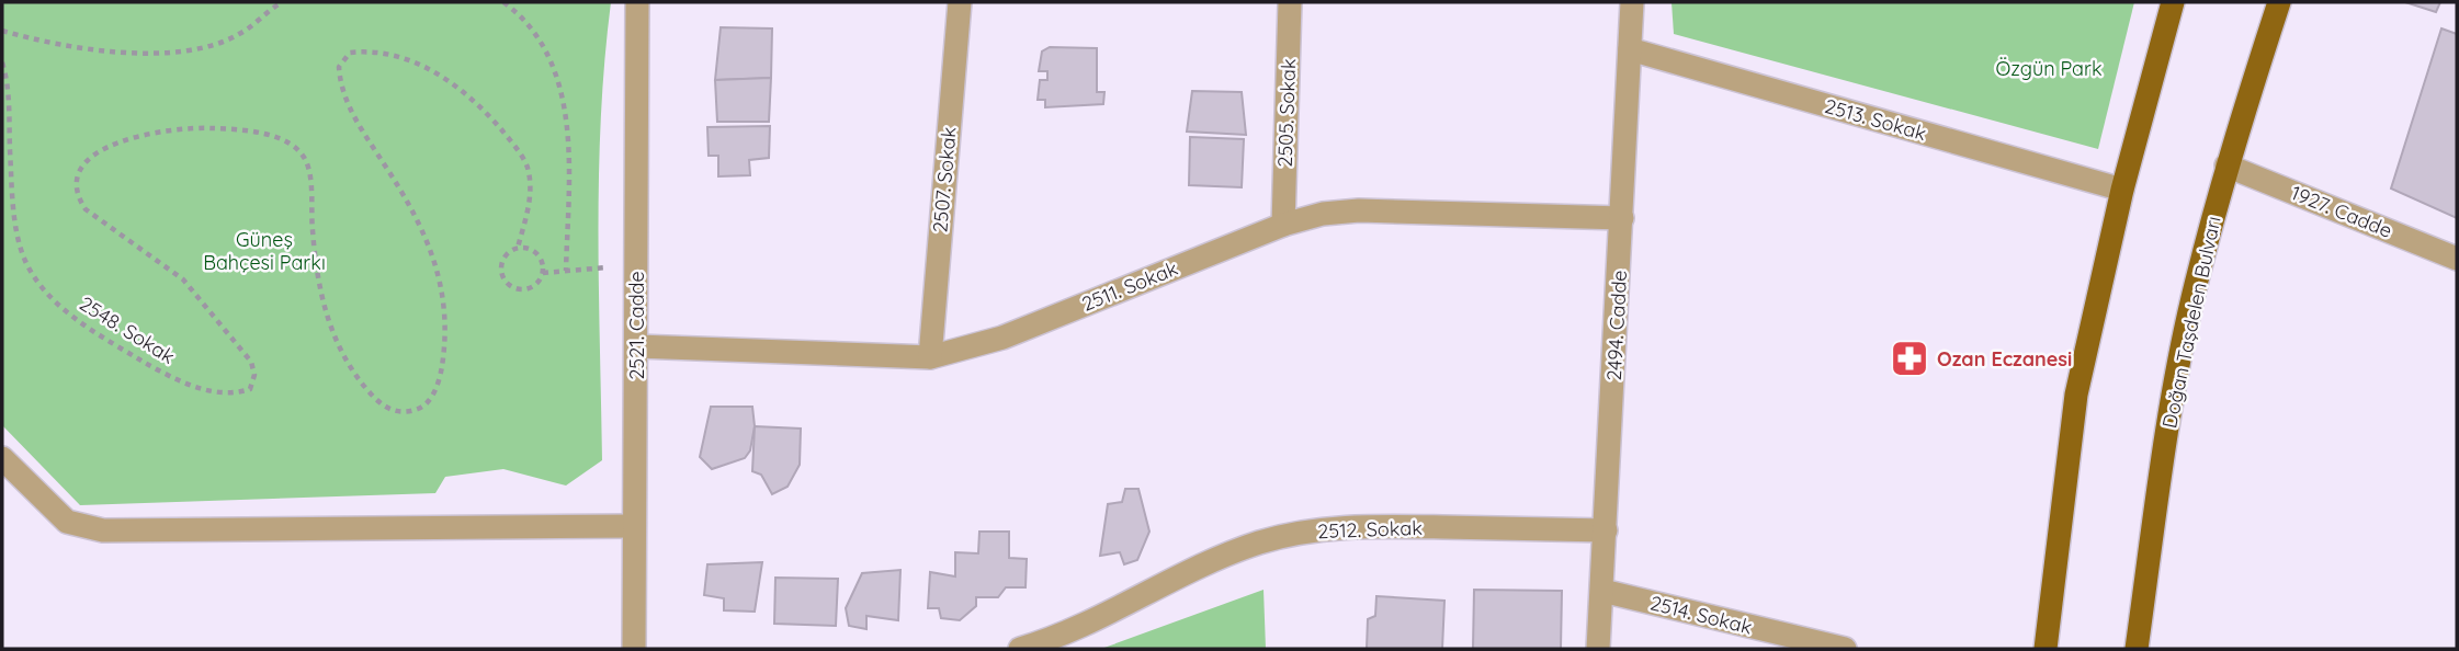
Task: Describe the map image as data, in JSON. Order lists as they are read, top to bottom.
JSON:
{
  "streets": {
    "main road": ["Doğan Taşdelen Bulvarı"],
    "street": [
      "2505. Sokak",
      "2513. Sokak",
      "2507. Sokak",
      "1927. Cadde",
      "2511. Sokak",
      "2521. Cadde",
      "2494. Cadde",
      "2512. Sokak",
      "2514. Sokak"
    ],
    "path": ["2548. Sokak"]
  },
  "crossings": [
    ["2505. Sokak", "2511. Sokak"],
    ["2513. Sokak", "2494. Cadde"],
    ["2507. Sokak", "2511. Sokak"],
    ["1927. Cadde", "Doğan Taşdelen Bulvarı"],
    ["2511. Sokak", "2521. Cadde"],
    ["2511. Sokak", "2494. Cadde"],
    ["2494. Cadde", "2512. Sokak"],
    ["2494. Cadde", "2514. Sokak"]
  ],
  "parks": ["Özgün Park", "Güneş Bahçesi Parkı"],
  "places": {
    "pharmacy": ["Ozan Eczanesi"]
  }
}
